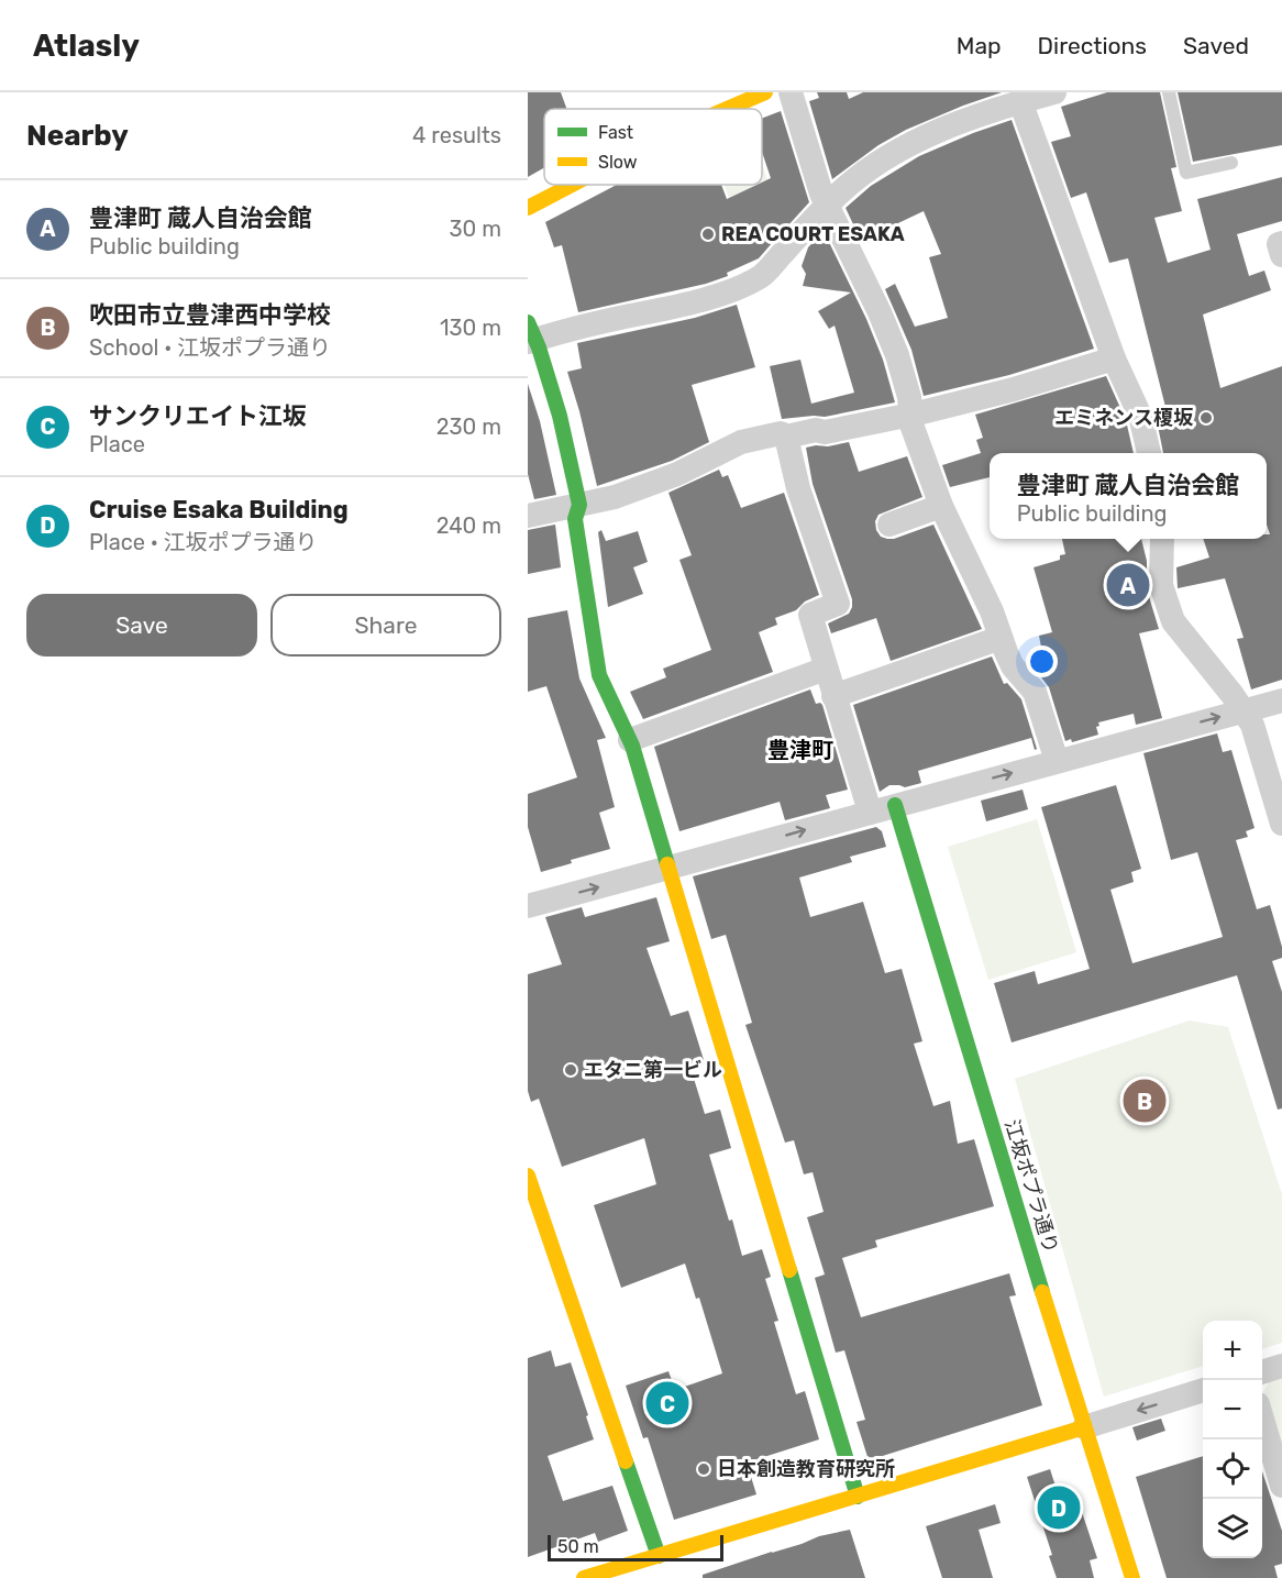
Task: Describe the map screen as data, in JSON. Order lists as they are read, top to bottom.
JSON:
{
  "streets": {
    "street": ["江坂ポプラ通り"]
  },
  "districts": ["豊津町"],
  "places": [
    "REA COURT ESAKA",
    "エミネンス榎坂",
    "エタニ第一ビル",
    "日本創造教育研究所"
  ],
  "legend": ["Fast", "Slow"],
  "scale_bar": "50 m",
  "page": {
    "header": "Atlasly",
    "nav": ["Map", "Directions", "Saved"],
    "heading": ["Nearby", "4 results"],
    "list": [
      {
        "mark": "A",
        "name": "豊津町 蔵人自治会館",
        "note": "Public building",
        "value": "30 m"
      },
      {
        "mark": "B",
        "name": "吹田市立豊津西中学校",
        "note": "School · 江坂ポプラ通り",
        "value": "130 m"
      },
      {
        "mark": "C",
        "name": "サンクリエイト江坂",
        "note": "Place",
        "value": "230 m"
      },
      {
        "mark": "D",
        "name": "Cruise Esaka Building",
        "note": "Place · 江坂ポプラ通り",
        "value": "240 m"
      }
    ],
    "popup": ["豊津町 蔵人自治会館", "Public building"],
    "pins": [
      "A",
      "B",
      "C",
      "D"
    ],
    "buttons": ["Save", "Share"],
    "map_buttons": ["+", "−"],
    "scale": "50 m"
  }
}
